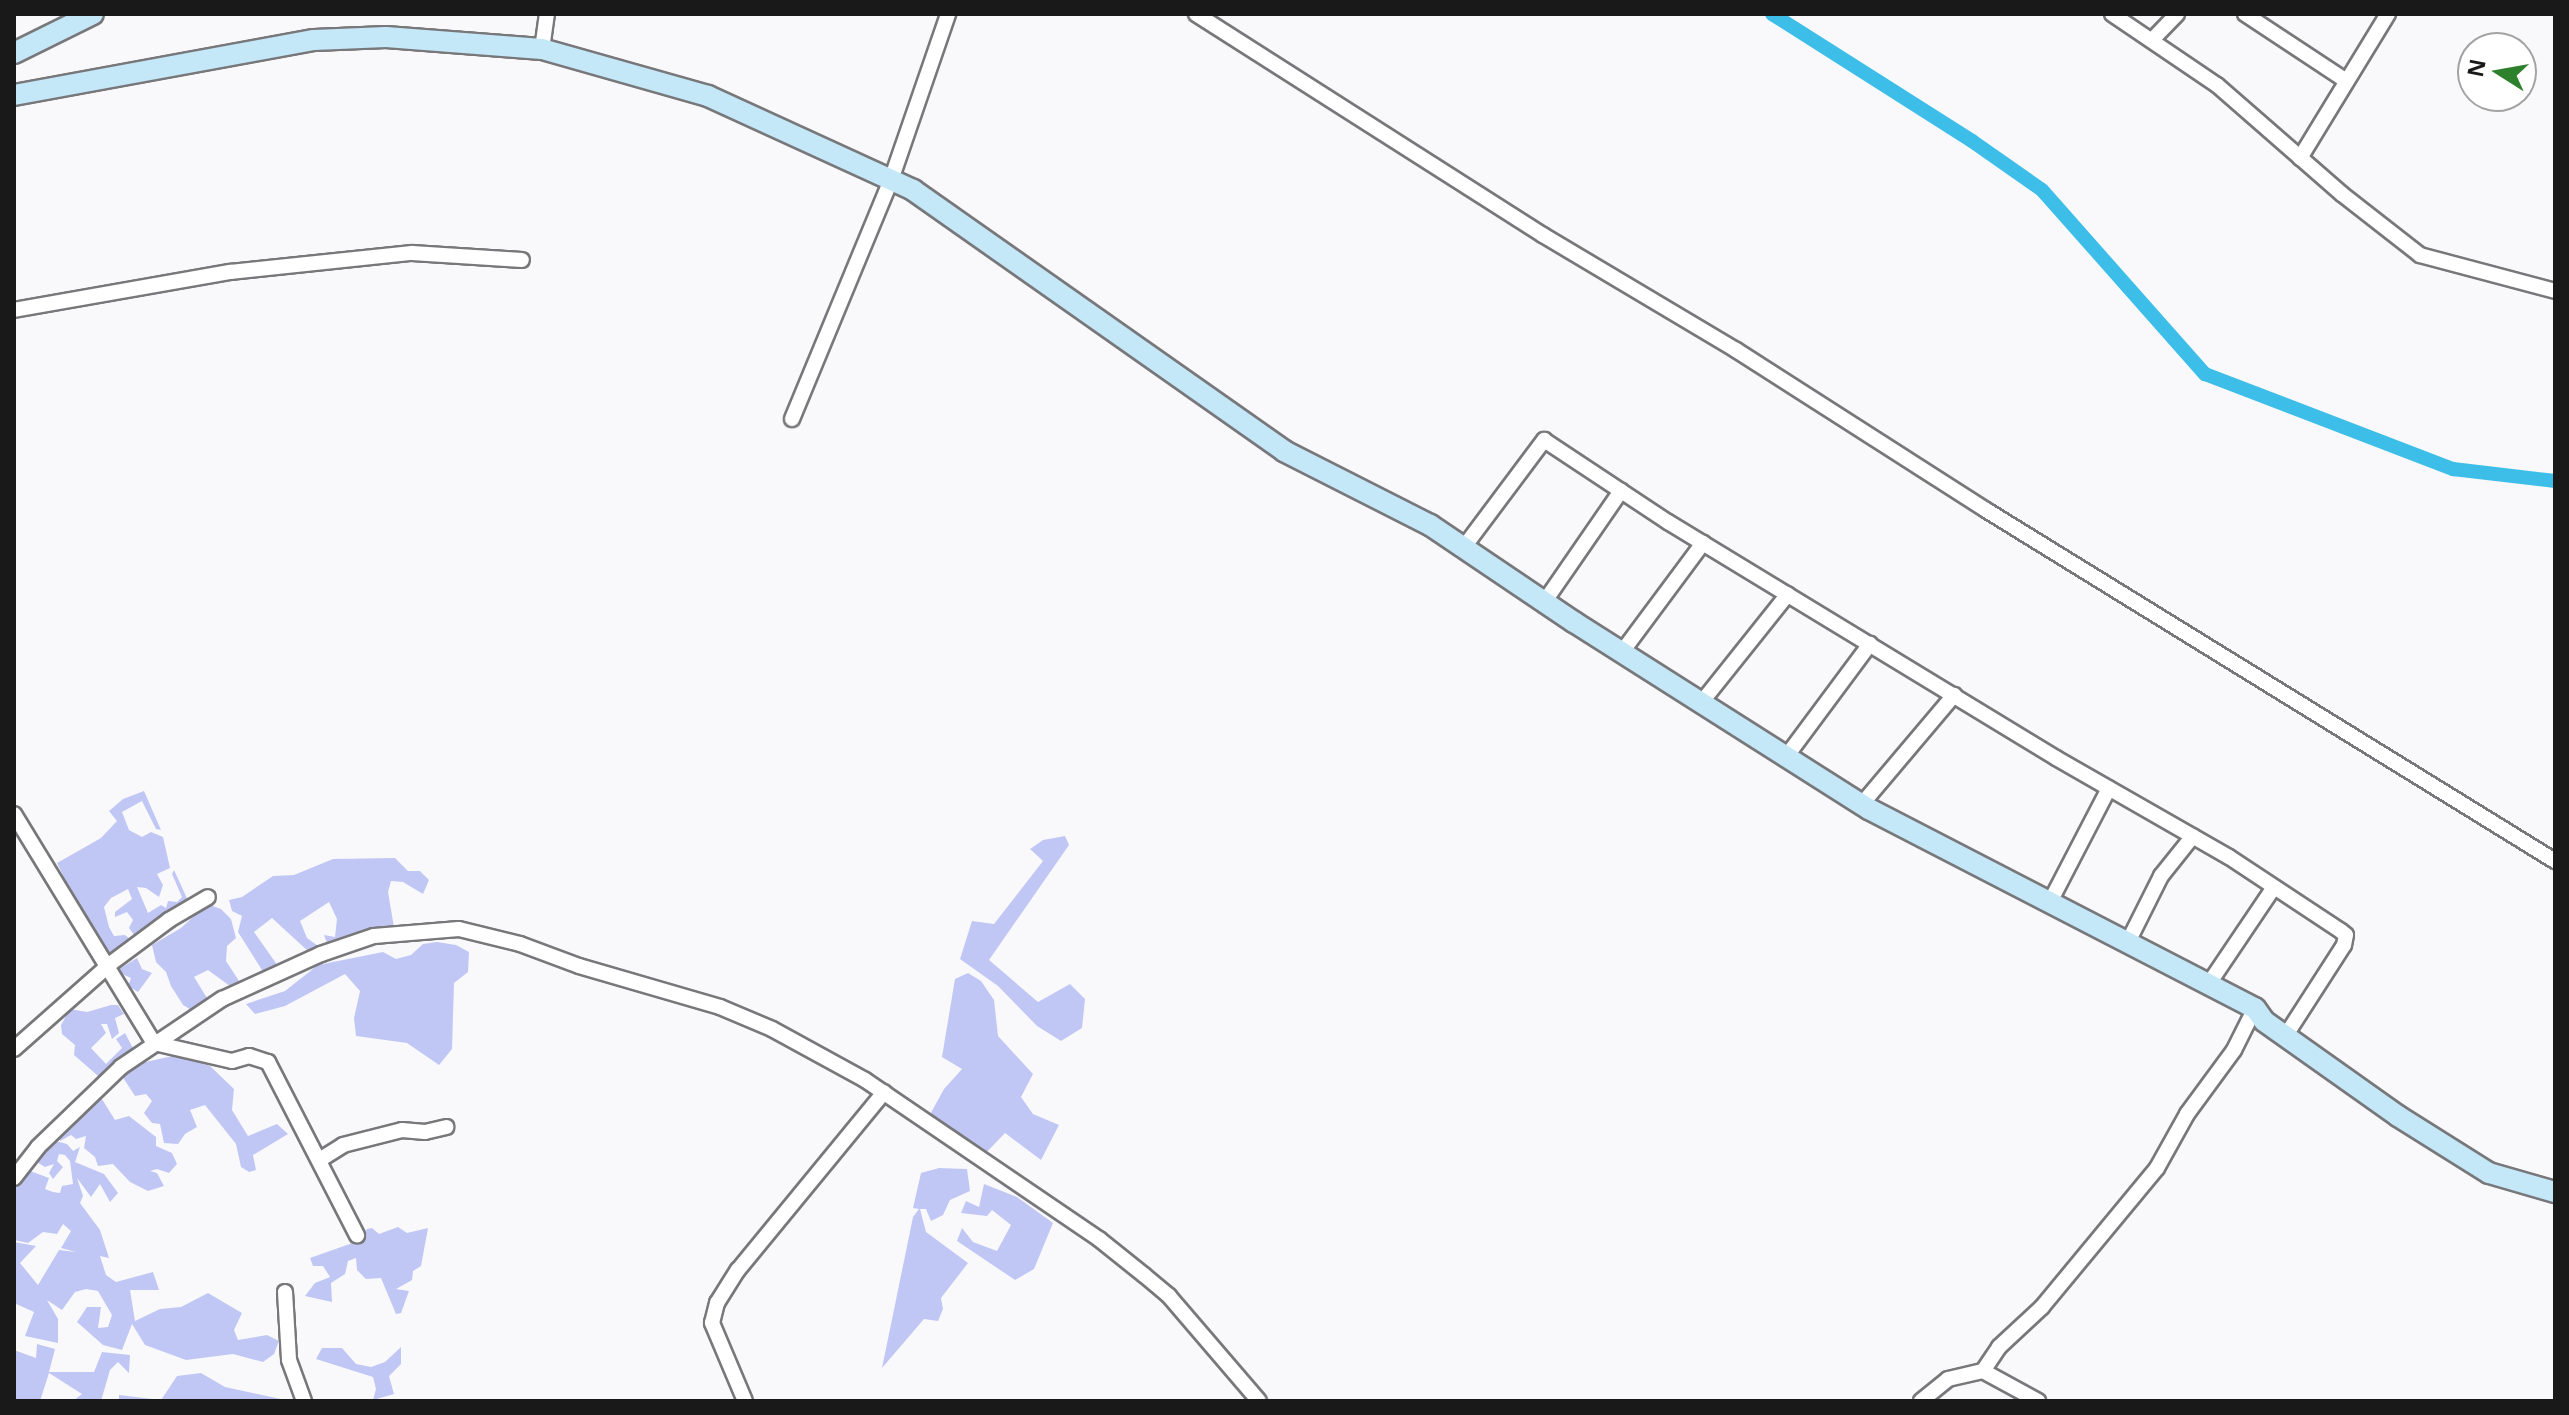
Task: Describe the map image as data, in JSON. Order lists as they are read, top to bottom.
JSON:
{
  "north": "left"
}
